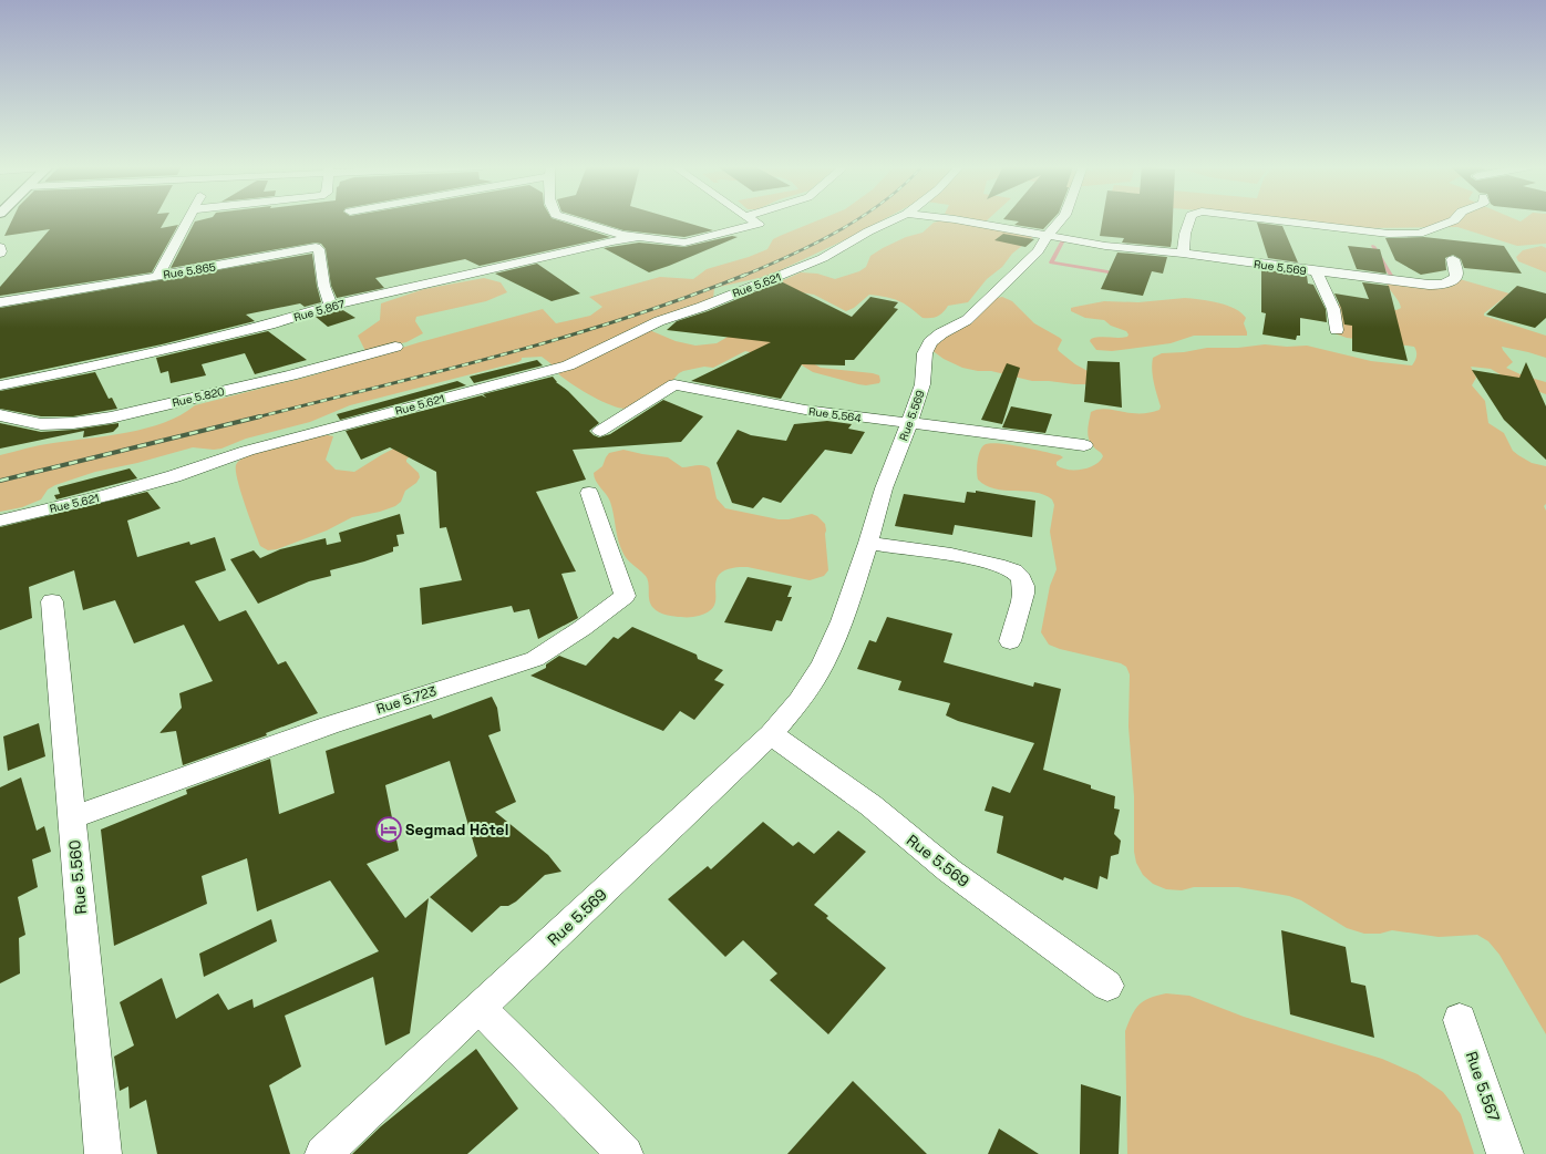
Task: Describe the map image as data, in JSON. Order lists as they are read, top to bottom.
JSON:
{
  "streets": {
    "street": [
      "Rue 5.569",
      "Rue 5.865",
      "Rue 5.621",
      "Rue 5.867",
      "Rue 5.820",
      "Rue 5.564",
      "Rue 5.723",
      "Rue 5.560",
      "Rue 5.567"
    ]
  },
  "crossings": [
    ["Rue 5.569", "Rue 5.564"],
    ["Rue 5.865", "Rue 5.867"],
    ["Rue 5.723", "Rue 5.560"]
  ],
  "places": {
    "hotel": ["Segmad Hôtel"]
  }
}
